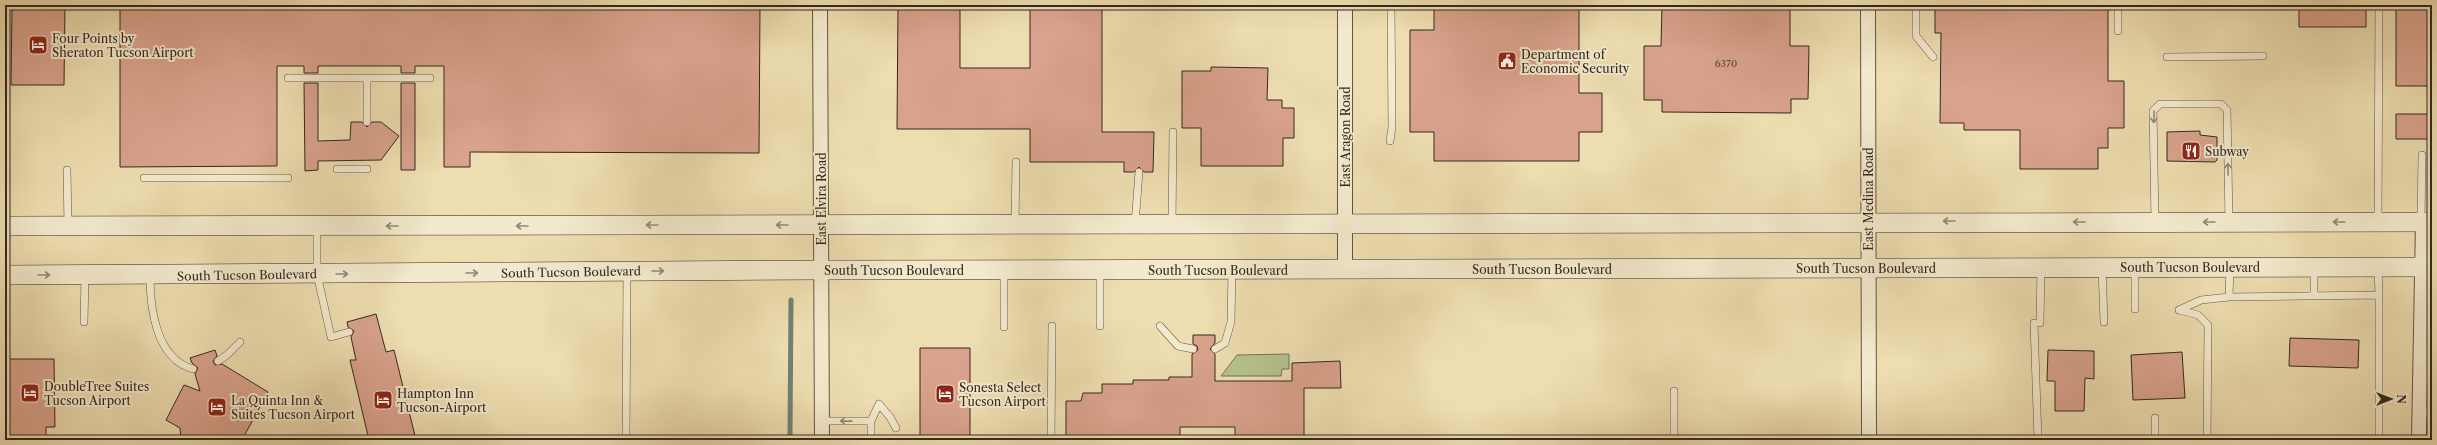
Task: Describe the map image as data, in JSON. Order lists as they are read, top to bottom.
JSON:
{
  "streets": {
    "main road": ["South Tucson Boulevard"],
    "street": ["East Aragon Road", "East Elvira Road", "East Medina Road"]
  },
  "crossings": [
    ["East Aragon Road", "South Tucson Boulevard"],
    ["East Elvira Road", "South Tucson Boulevard"],
    ["East Medina Road", "South Tucson Boulevard"]
  ],
  "places": {
    "hotel": [
      "Four Points by Sheraton Tucson Airport",
      "DoubleTree Suites Tucson Airport",
      "Sonesta Select Tucson Airport",
      "Hampton Inn Tucson-Airport",
      "La Quinta Inn & Suites Tucson Airport"
    ],
    "public building": ["Department of Economic Security"],
    "restaurant": ["Subway"]
  },
  "house_numbers": ["6370"],
  "north": "right"
}
